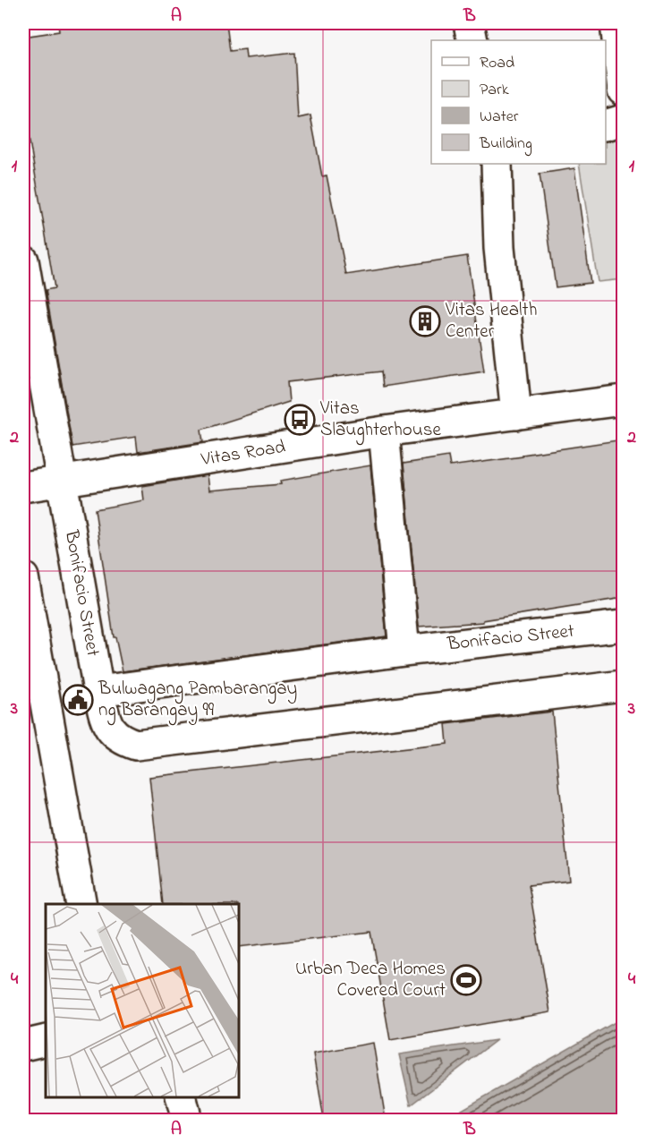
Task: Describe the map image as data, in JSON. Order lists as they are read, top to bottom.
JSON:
{
  "streets": {
    "street": ["Vitas Road", "Bonifacio Street"]
  },
  "crossings": [
    ["Vitas Road", "Bonifacio Street"]
  ],
  "places": {
    "building": ["Vitas Health Center"],
    "bus stop": ["Vitas Slaughterhouse"],
    "public building": ["Bulwagang Pambarangay ng Barangay 99"],
    "sports": ["Urban Deca Homes Covered Court"]
  },
  "legend": [
    "Road",
    "Park",
    "Water",
    "Building"
  ],
  "grid": {
    "columns": ["A", "B"],
    "rows": [
      "1",
      "2",
      "3",
      "4"
    ]
  }
}
